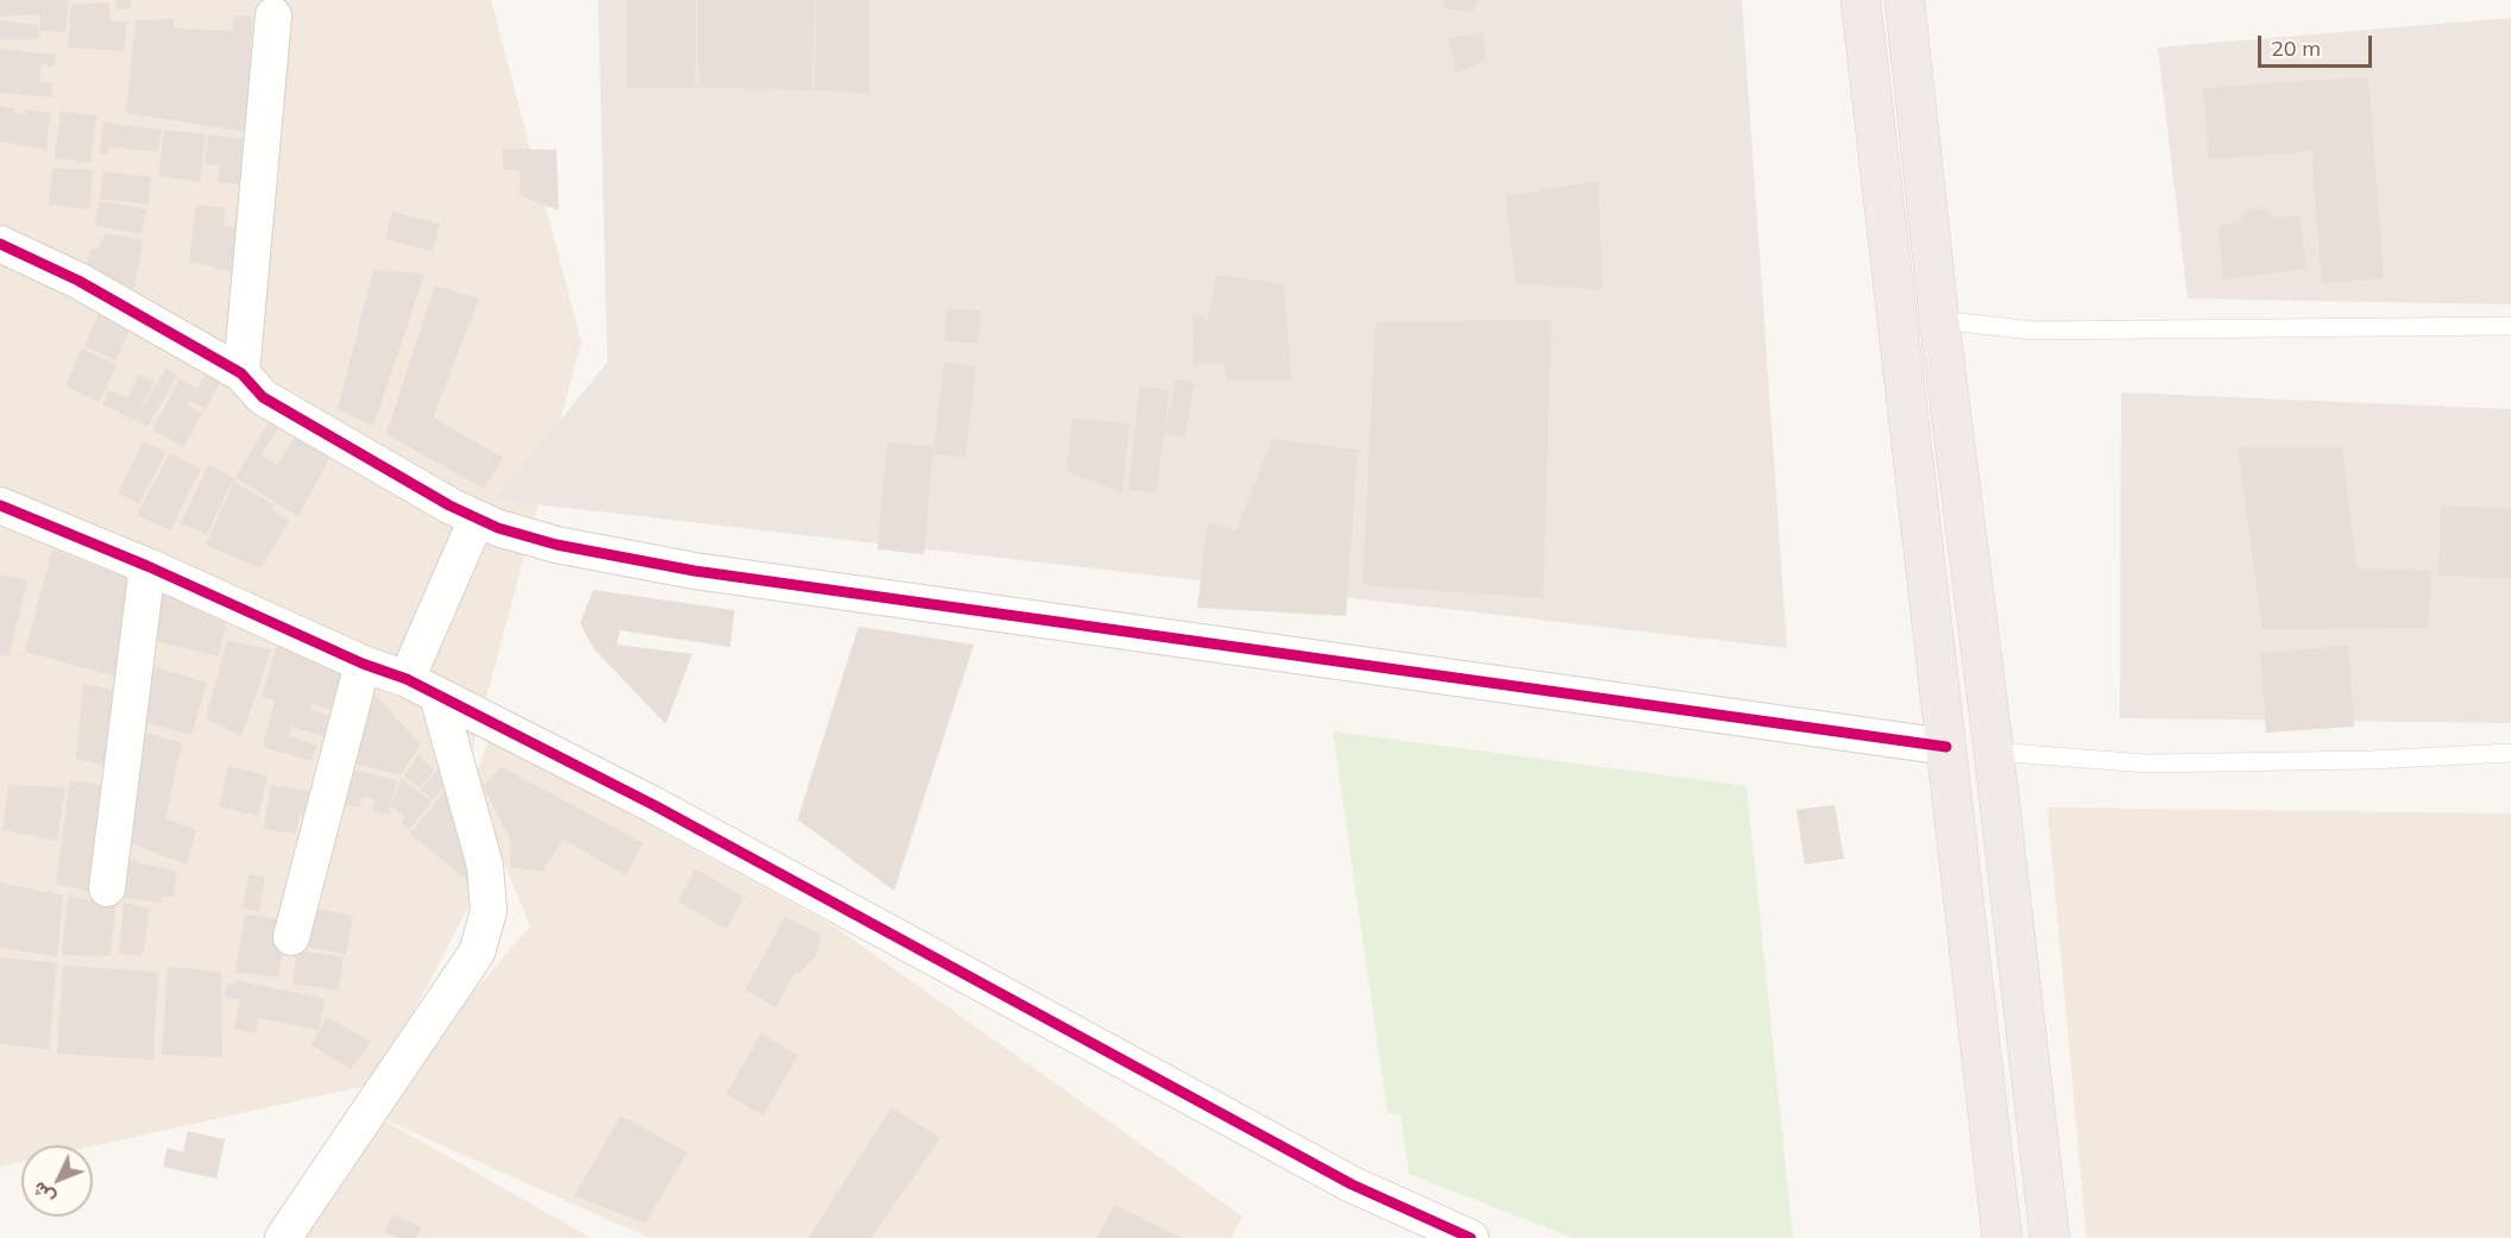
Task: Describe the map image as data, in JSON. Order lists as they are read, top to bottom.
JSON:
{
  "scale_bar": "20 m",
  "north": "bottom left"
}
